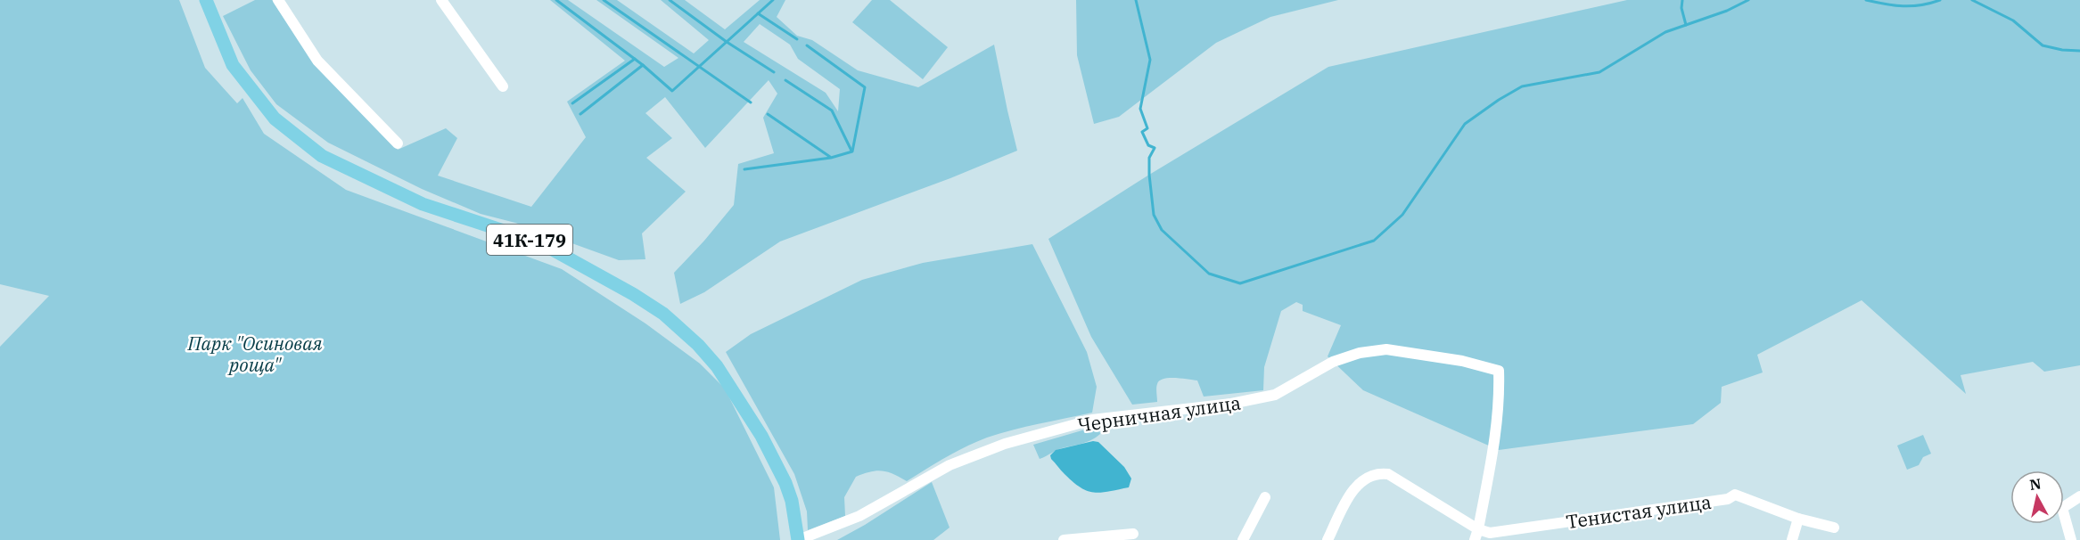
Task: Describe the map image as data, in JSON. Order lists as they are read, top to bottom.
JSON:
{
  "streets": {
    "main road": ["41К-179"],
    "street": ["Черничная улица", "Тенистая улица"]
  },
  "crossings": [
    ["41К-179", "Черничная улица"],
    ["Черничная улица", "Тенистая улица"]
  ],
  "parks": ["Парк \"Осиновая роща\""],
  "north": "top"
}
